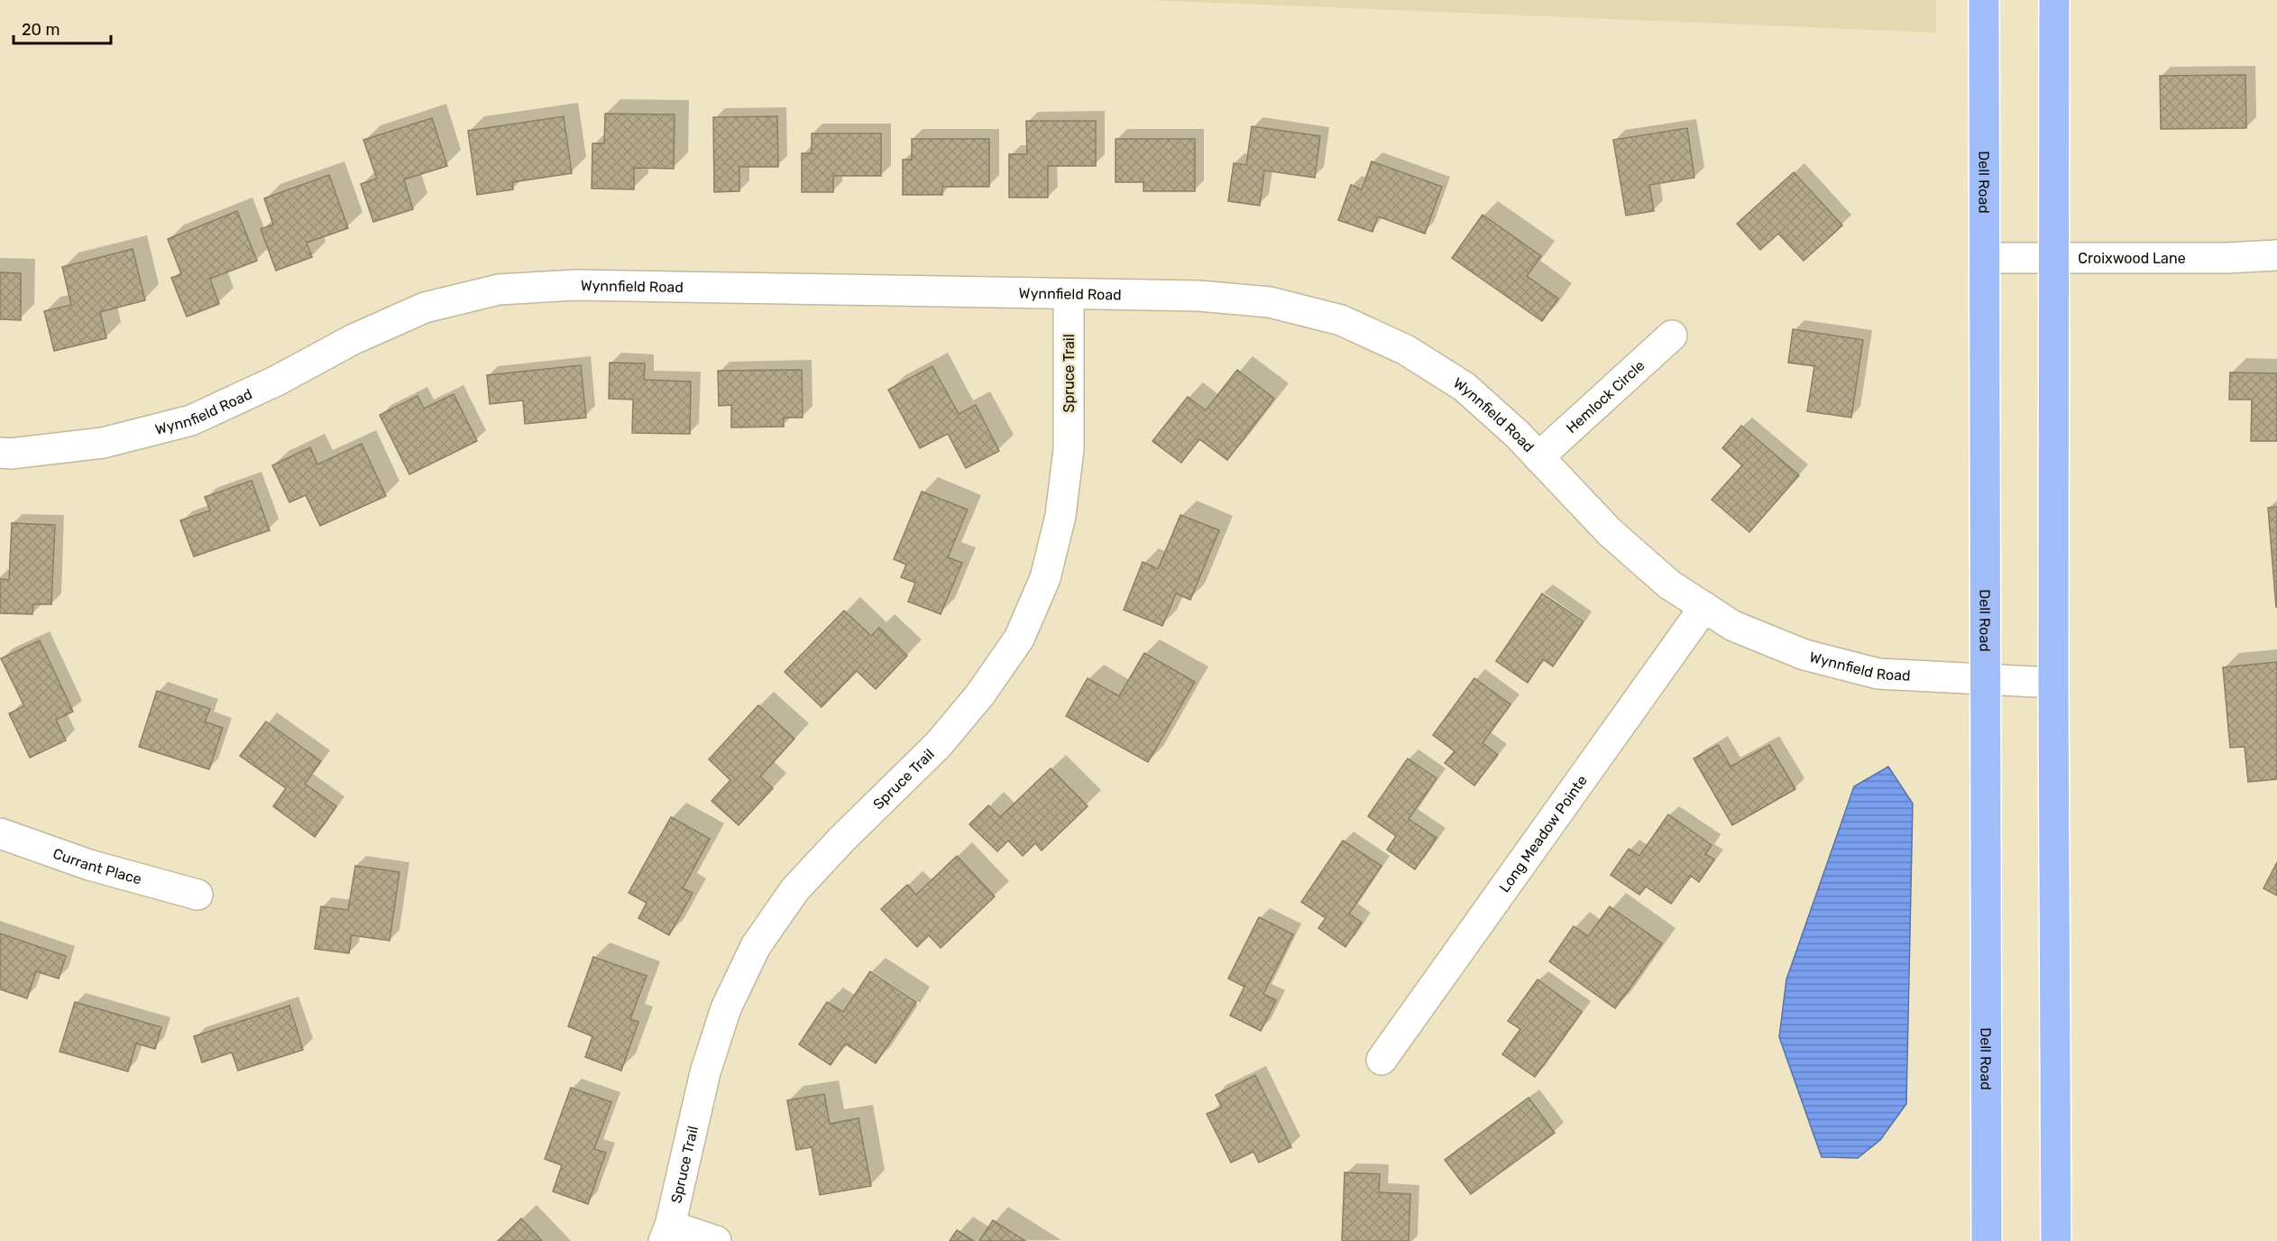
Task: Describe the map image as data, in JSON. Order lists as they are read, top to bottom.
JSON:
{
  "streets": {
    "main road": ["Dell Road"],
    "street": [
      "Croixwood Lane",
      "Wynnfield Road",
      "Spruce Trail",
      "Hemlock Circle",
      "Long Meadow Pointe",
      "Currant Place"
    ]
  },
  "crossings": [
    ["Dell Road", "Croixwood Lane"],
    ["Dell Road", "Wynnfield Road"],
    ["Wynnfield Road", "Spruce Trail"],
    ["Wynnfield Road", "Hemlock Circle"],
    ["Wynnfield Road", "Long Meadow Pointe"]
  ],
  "scale_bar": "20 m"
}
